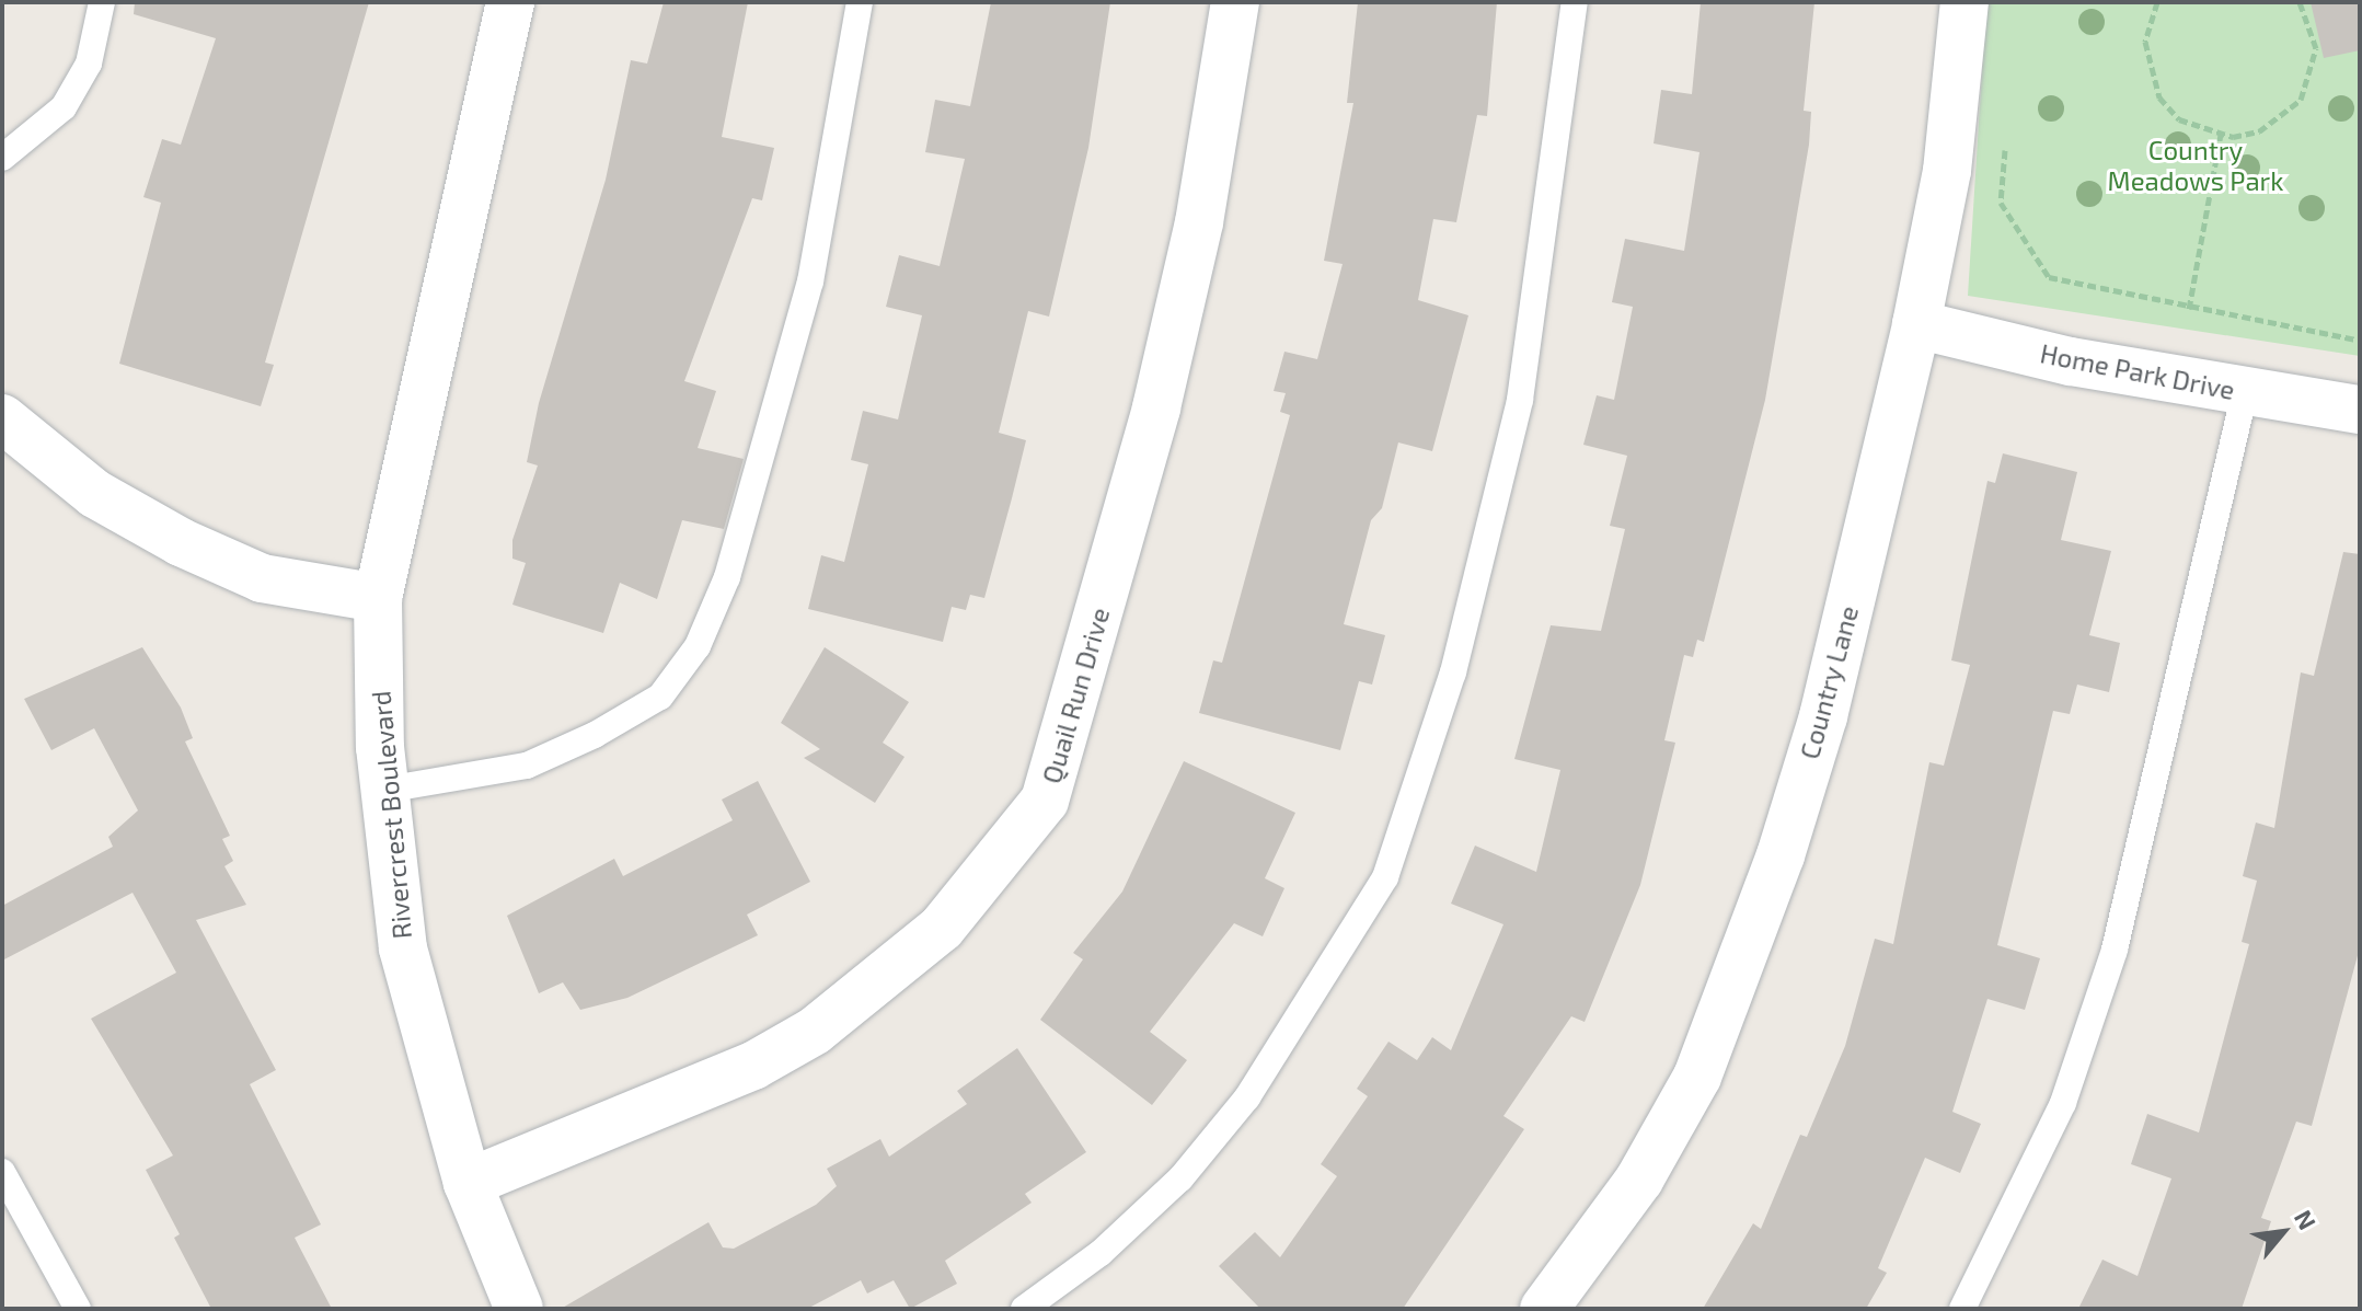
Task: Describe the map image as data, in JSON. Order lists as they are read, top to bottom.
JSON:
{
  "streets": {
    "street": [
      "Home Park Drive",
      "Country Lane",
      "Quail Run Drive",
      "Rivercrest Boulevard"
    ]
  },
  "crossings": [
    ["Home Park Drive", "Country Lane"],
    ["Quail Run Drive", "Rivercrest Boulevard"]
  ],
  "parks": ["Country Meadows Park"],
  "north": "top right"
}
